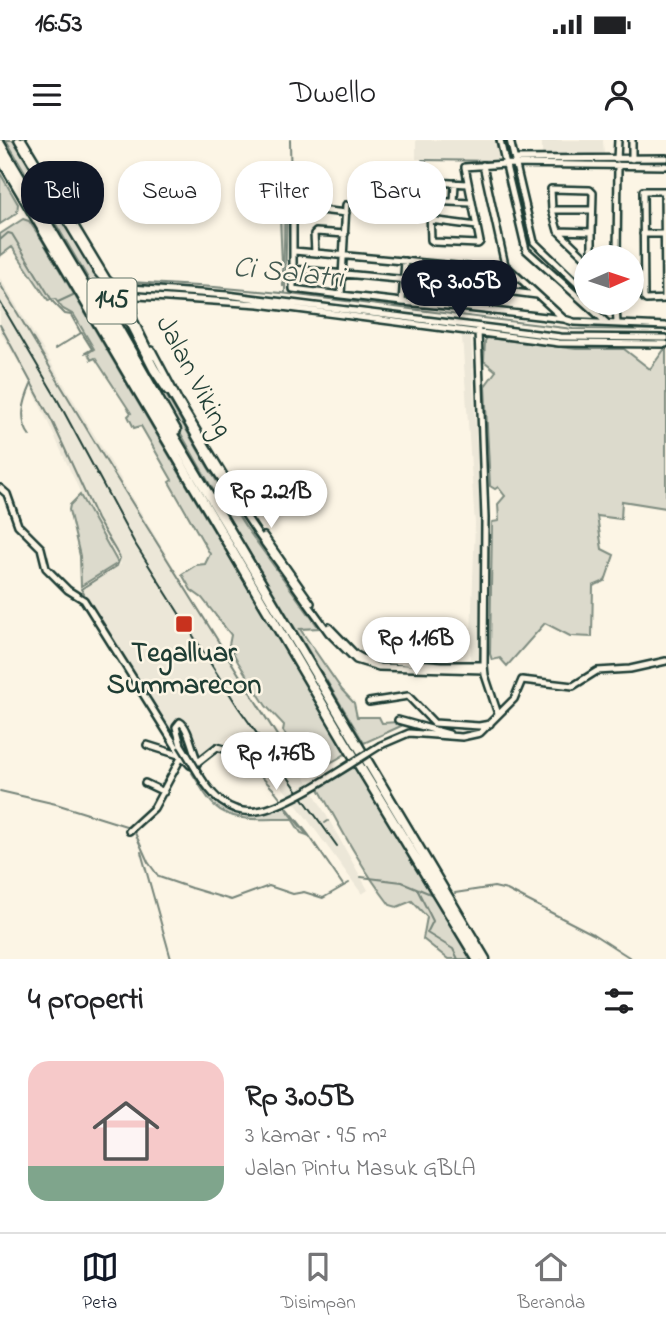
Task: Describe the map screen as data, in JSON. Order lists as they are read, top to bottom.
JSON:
{
  "streets": {
    "highway": ["145"],
    "street": ["Jalan Viking"]
  },
  "crossings": [
    ["145", "Jalan Viking"]
  ],
  "water": ["Ci Salatri"],
  "places": {
    "transit": ["Tegalluar Summarecon"]
  },
  "north": "right",
  "page": {
    "status": "16:53",
    "header": "Dwello",
    "chip": [
      "Beli",
      "Sewa",
      "Filter",
      "Baru"
    ],
    "price": [
      "Rp 3.05B",
      "Rp 2.21B",
      "Rp 1.16B",
      "Rp 1.76B"
    ],
    "heading": "4 properti",
    "list": [
      {
        "name": "Rp 3.05B",
        "note": "3 kamar · 95 m² · Jalan Pintu Masuk GBLA"
      }
    ],
    "tabs": ["Peta", "Disimpan", "Beranda"]
  }
}
